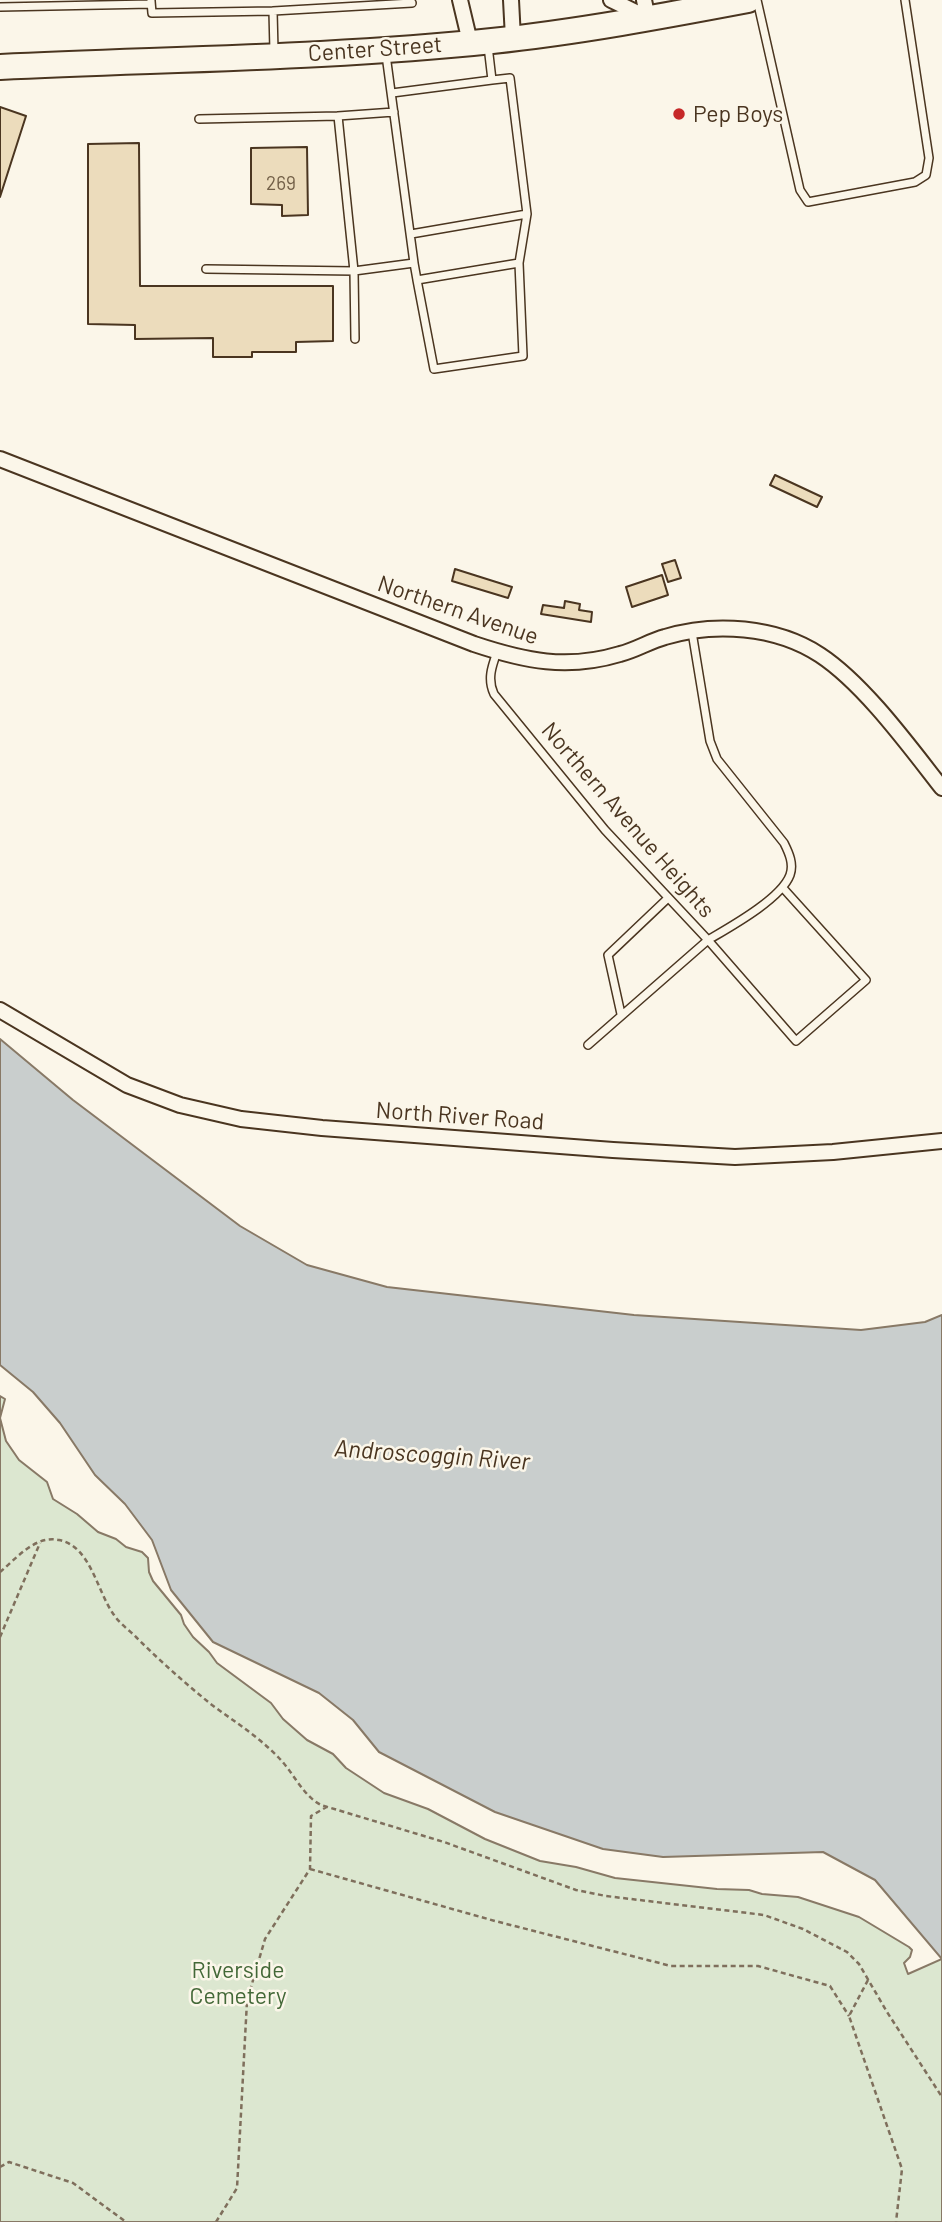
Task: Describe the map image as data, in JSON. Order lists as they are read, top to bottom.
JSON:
{
  "streets": {
    "highway": ["Center Street"],
    "street": ["Northern Avenue", "North River Road"],
    "lane": ["Northern Avenue Heights"]
  },
  "crossings": [
    ["Northern Avenue", "Northern Avenue Heights"]
  ],
  "water": ["Androscoggin River"],
  "parks": ["Riverside Cemetery"],
  "places": ["Pep Boys"],
  "house_numbers": ["269"]
}
